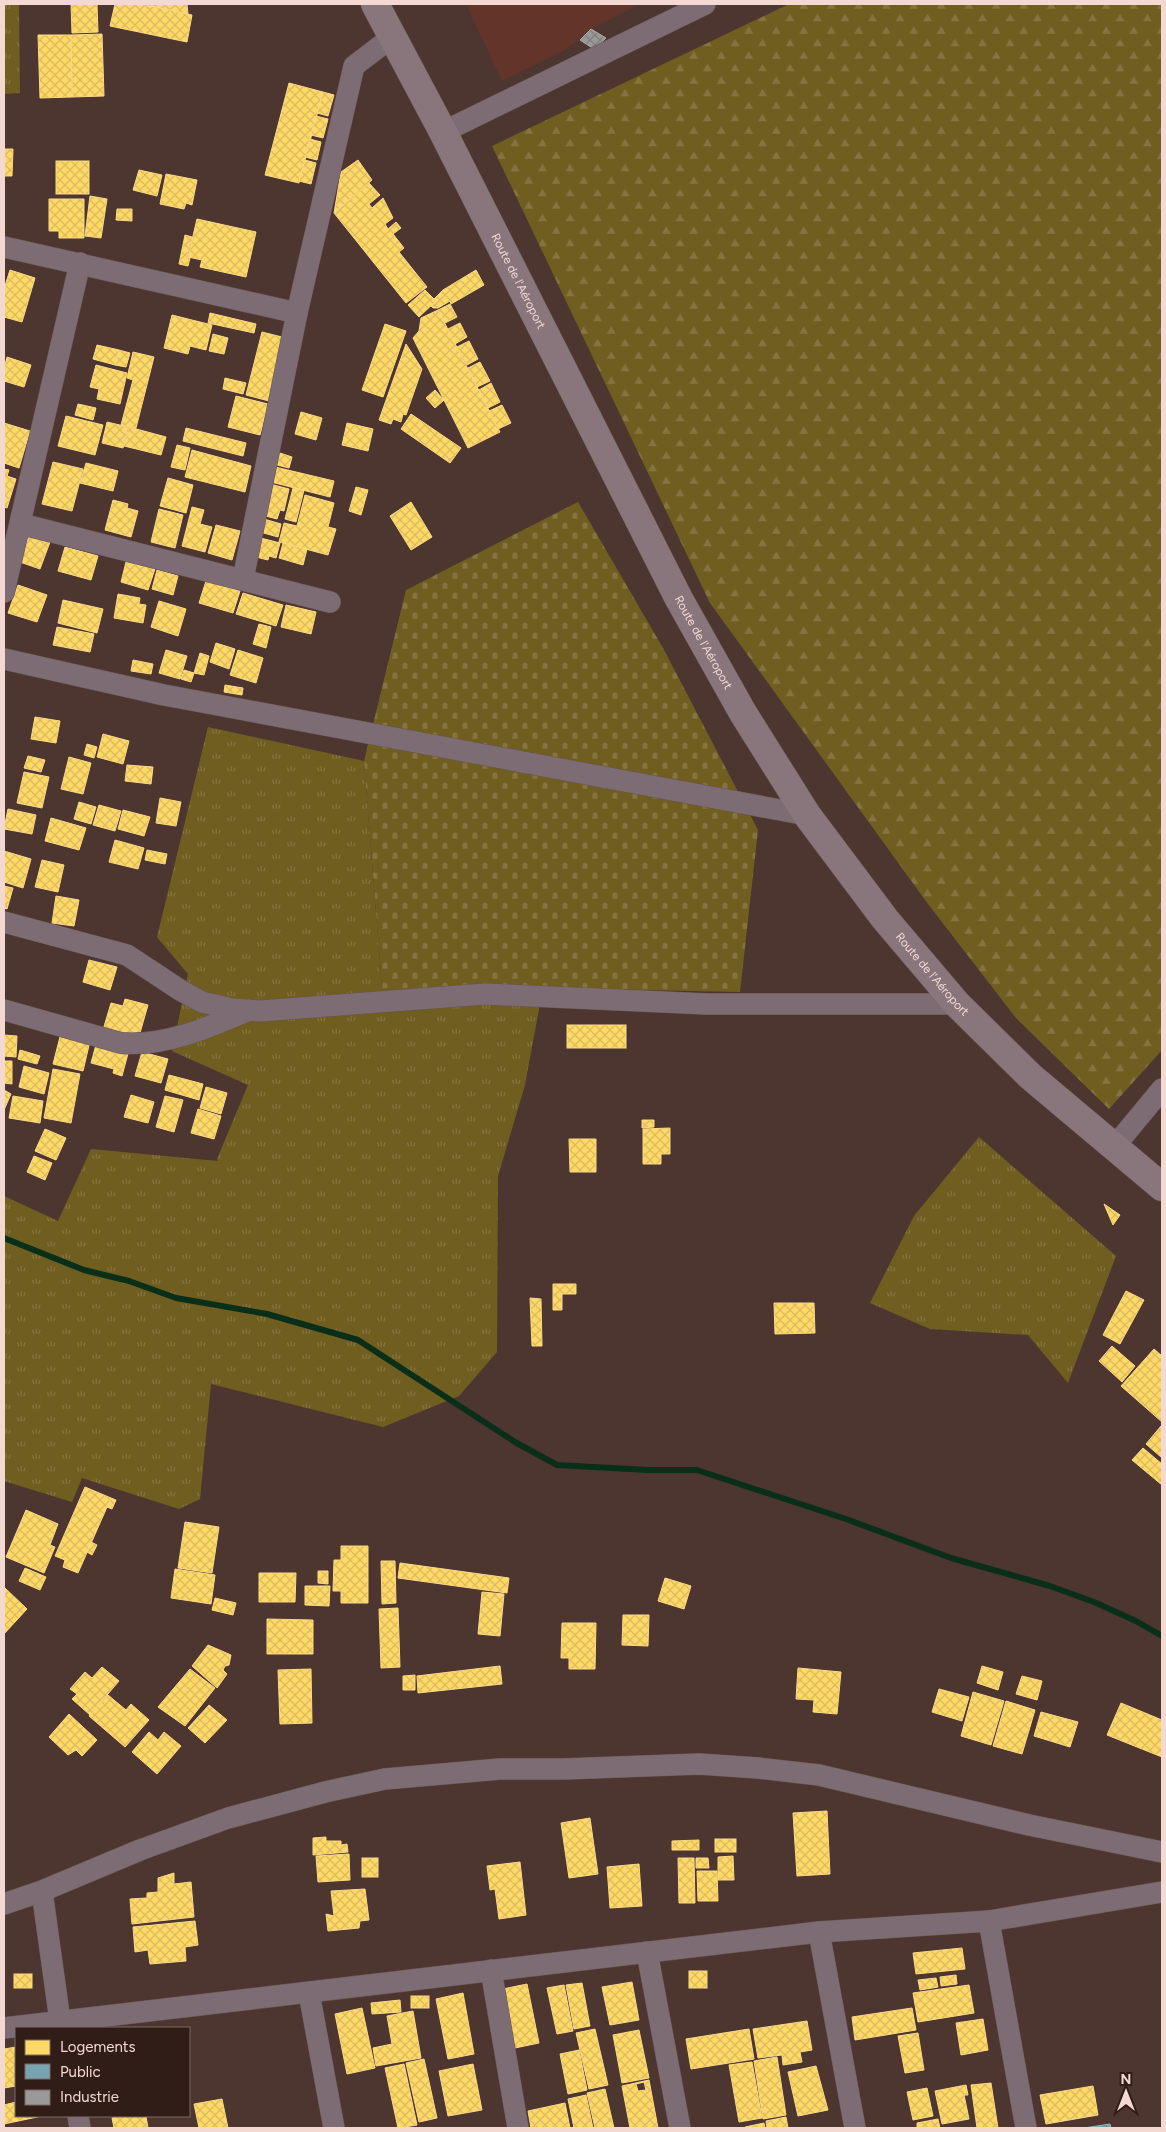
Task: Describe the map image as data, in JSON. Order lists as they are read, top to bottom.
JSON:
{
  "streets": {
    "main road": ["Route de l'Aéroport"]
  },
  "legend": ["Logements", "Public", "Industrie"],
  "north": "top"
}
